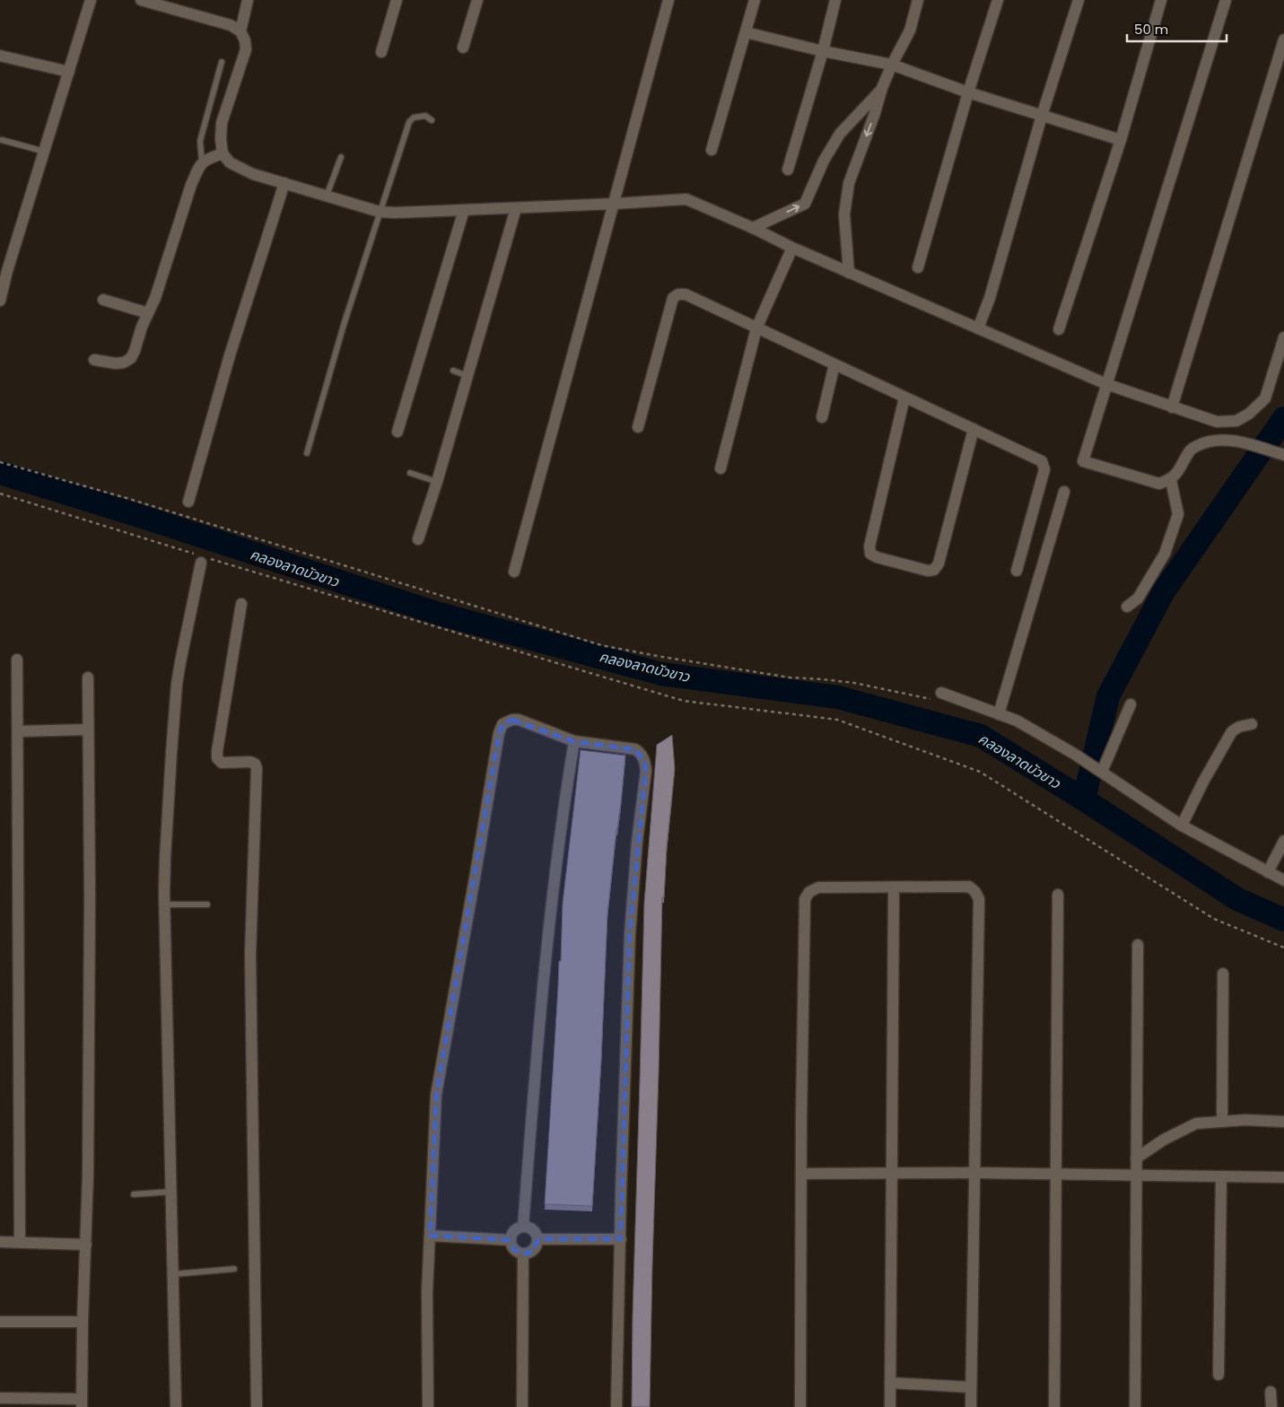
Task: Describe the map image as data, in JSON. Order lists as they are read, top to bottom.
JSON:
{
  "water": ["คลองลาดบัวขาว"],
  "scale_bar": "50 m"
}
